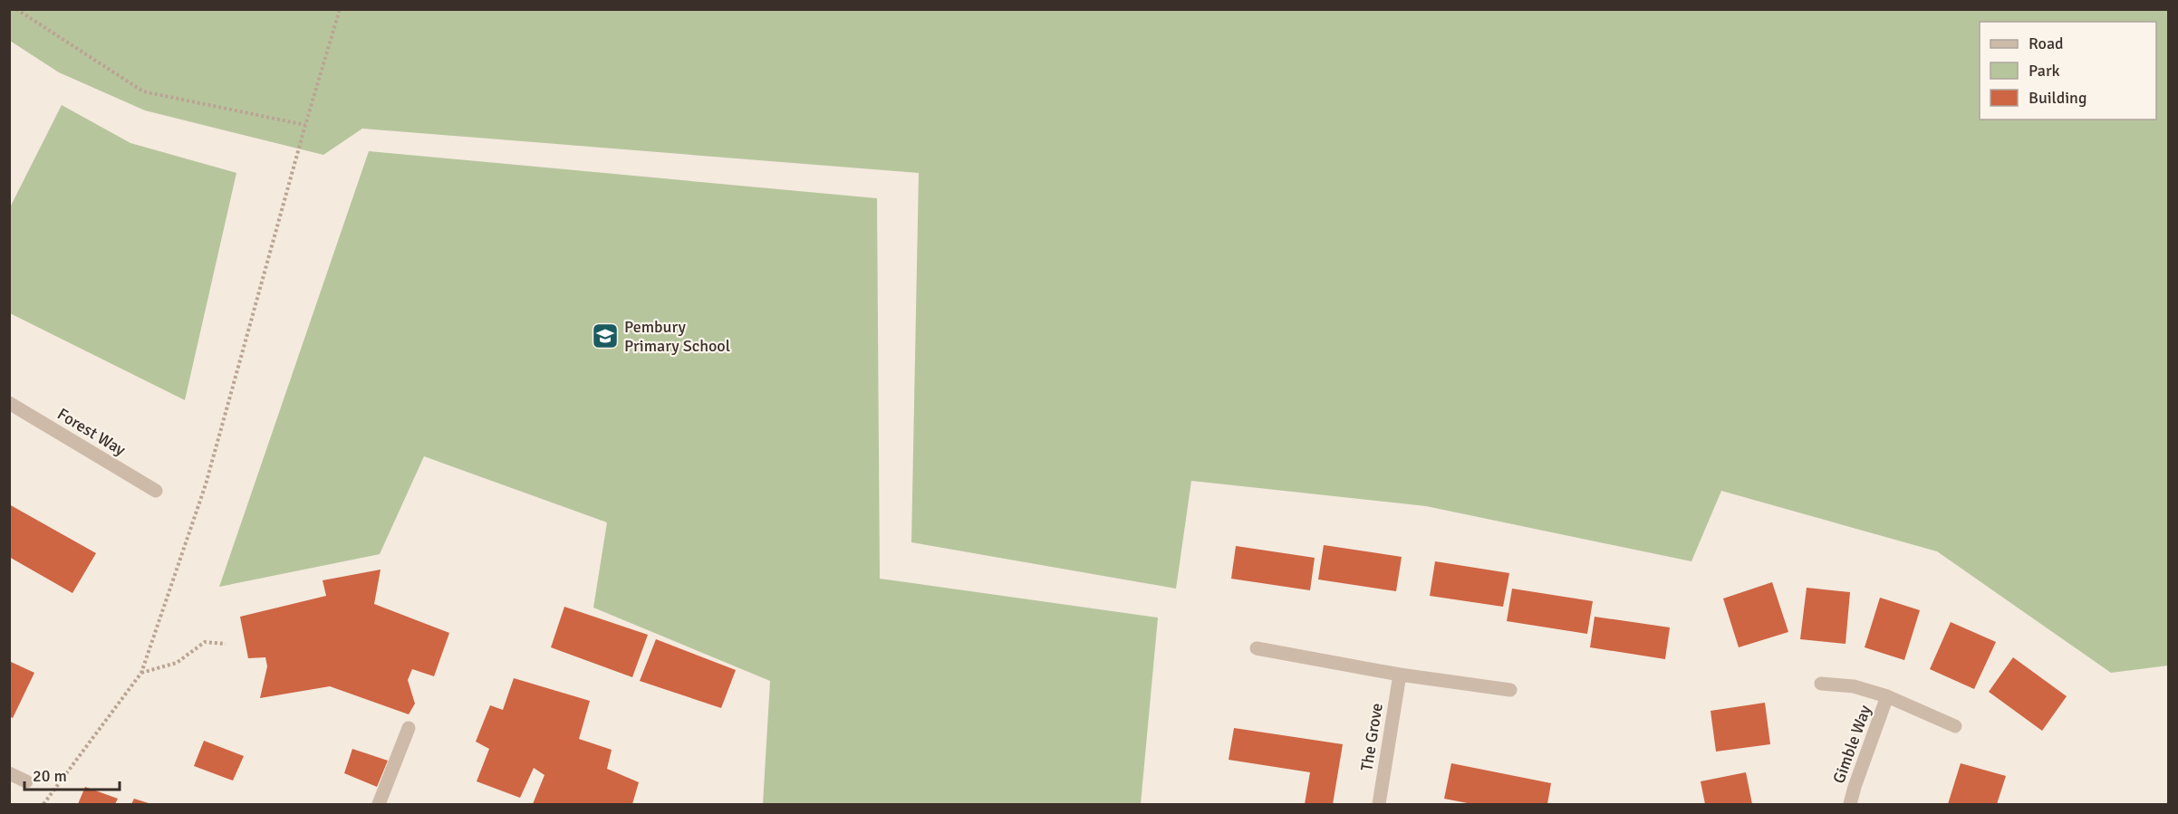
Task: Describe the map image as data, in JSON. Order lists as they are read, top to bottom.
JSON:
{
  "streets": {
    "street": ["Forest Way", "The Grove", "Gimble Way"]
  },
  "places": {
    "school or university": ["Pembury Primary School"]
  },
  "legend": ["Road", "Park", "Building"],
  "scale_bar": "20 m"
}
